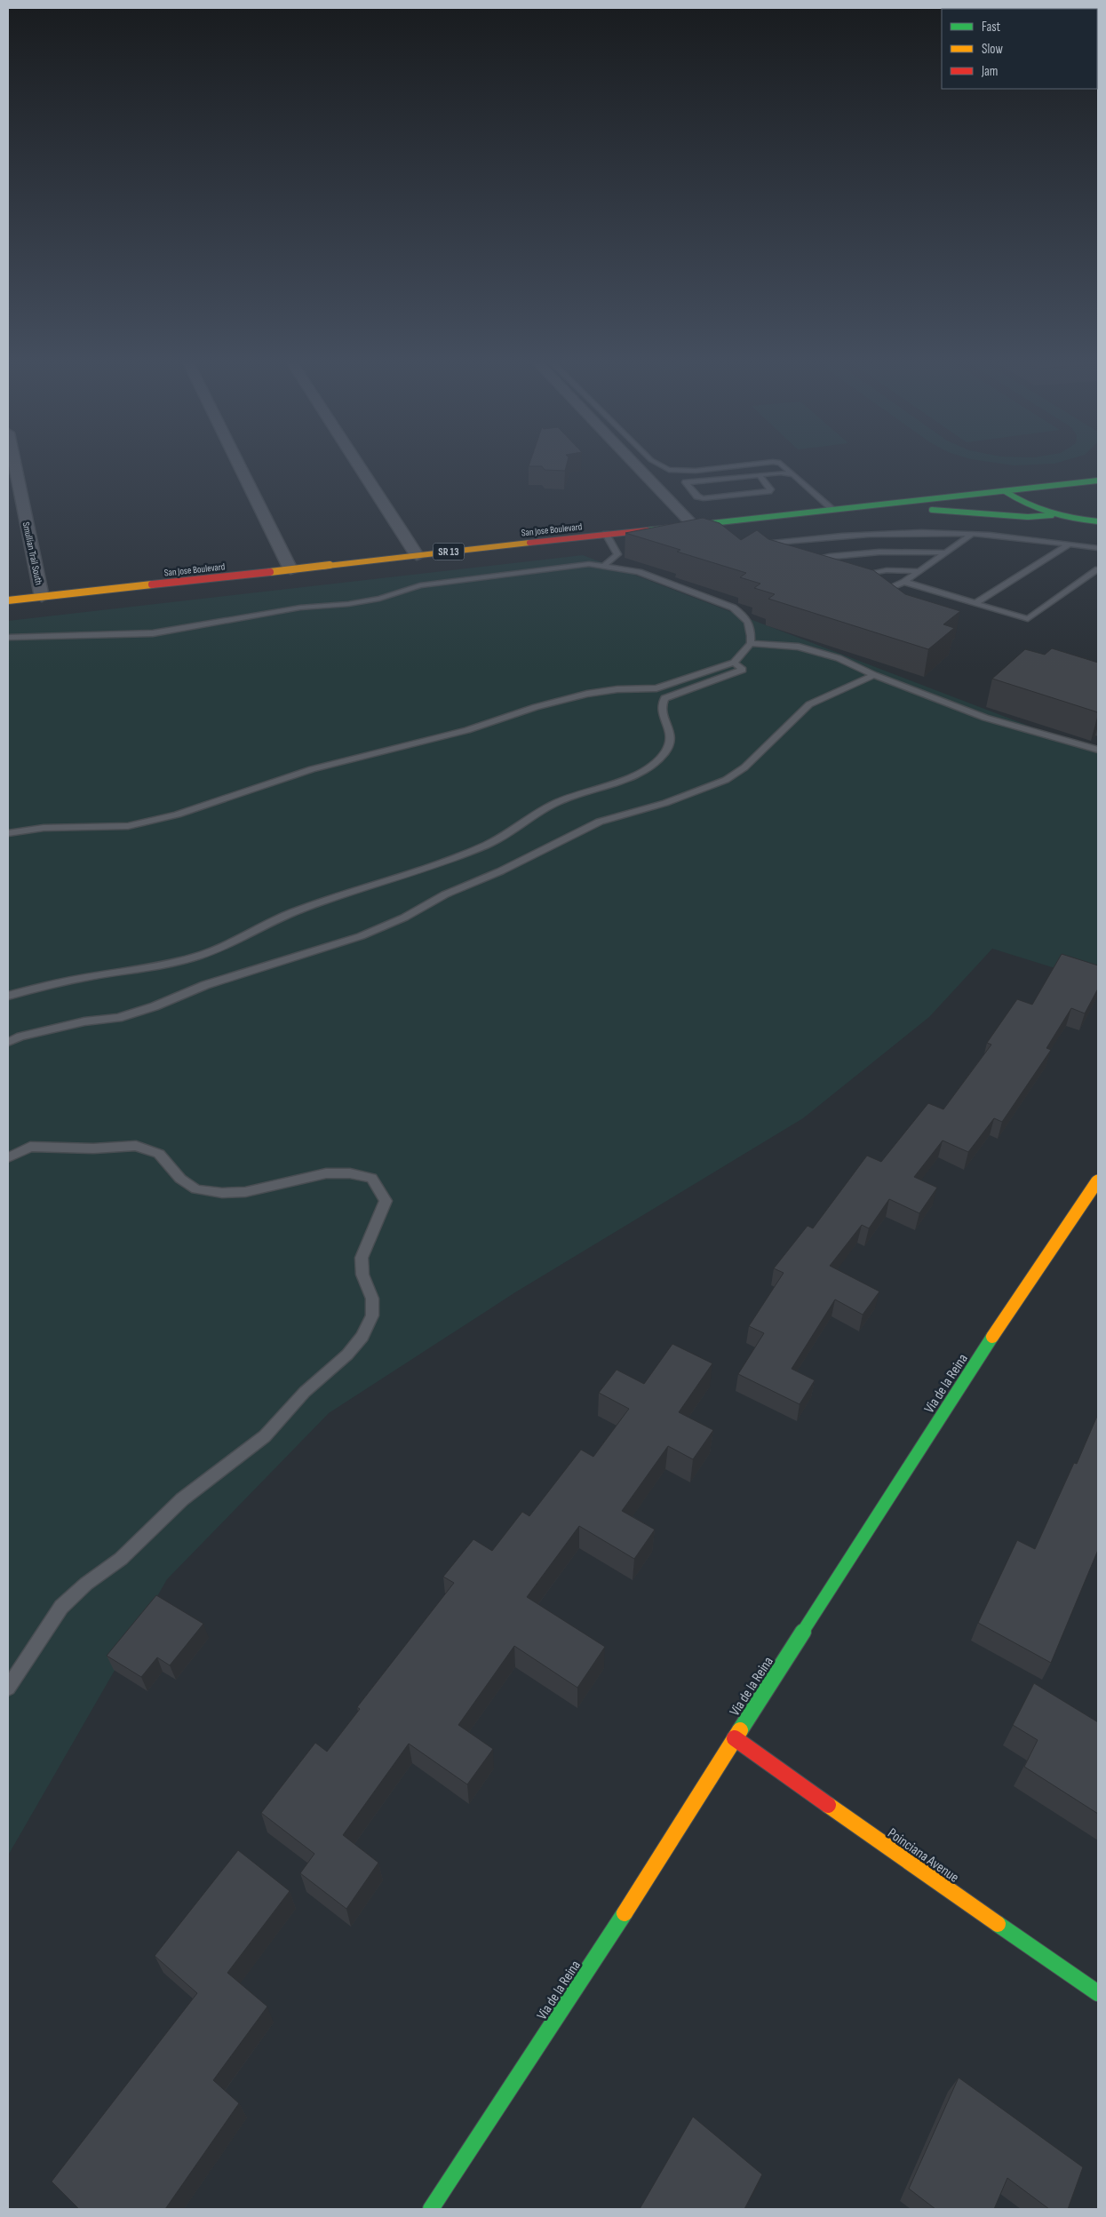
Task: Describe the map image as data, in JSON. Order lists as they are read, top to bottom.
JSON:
{
  "streets": {
    "main road": [
      "San Jose Boulevard",
      "SR 13",
      "Via de la Reina",
      "Poinciana Avenue"
    ],
    "street": ["Smullian Trail South"]
  },
  "crossings": [
    ["San Jose Boulevard", "Smullian Trail South"],
    ["Via de la Reina", "Poinciana Avenue"]
  ],
  "legend": ["Fast", "Slow", "Jam"]
}
